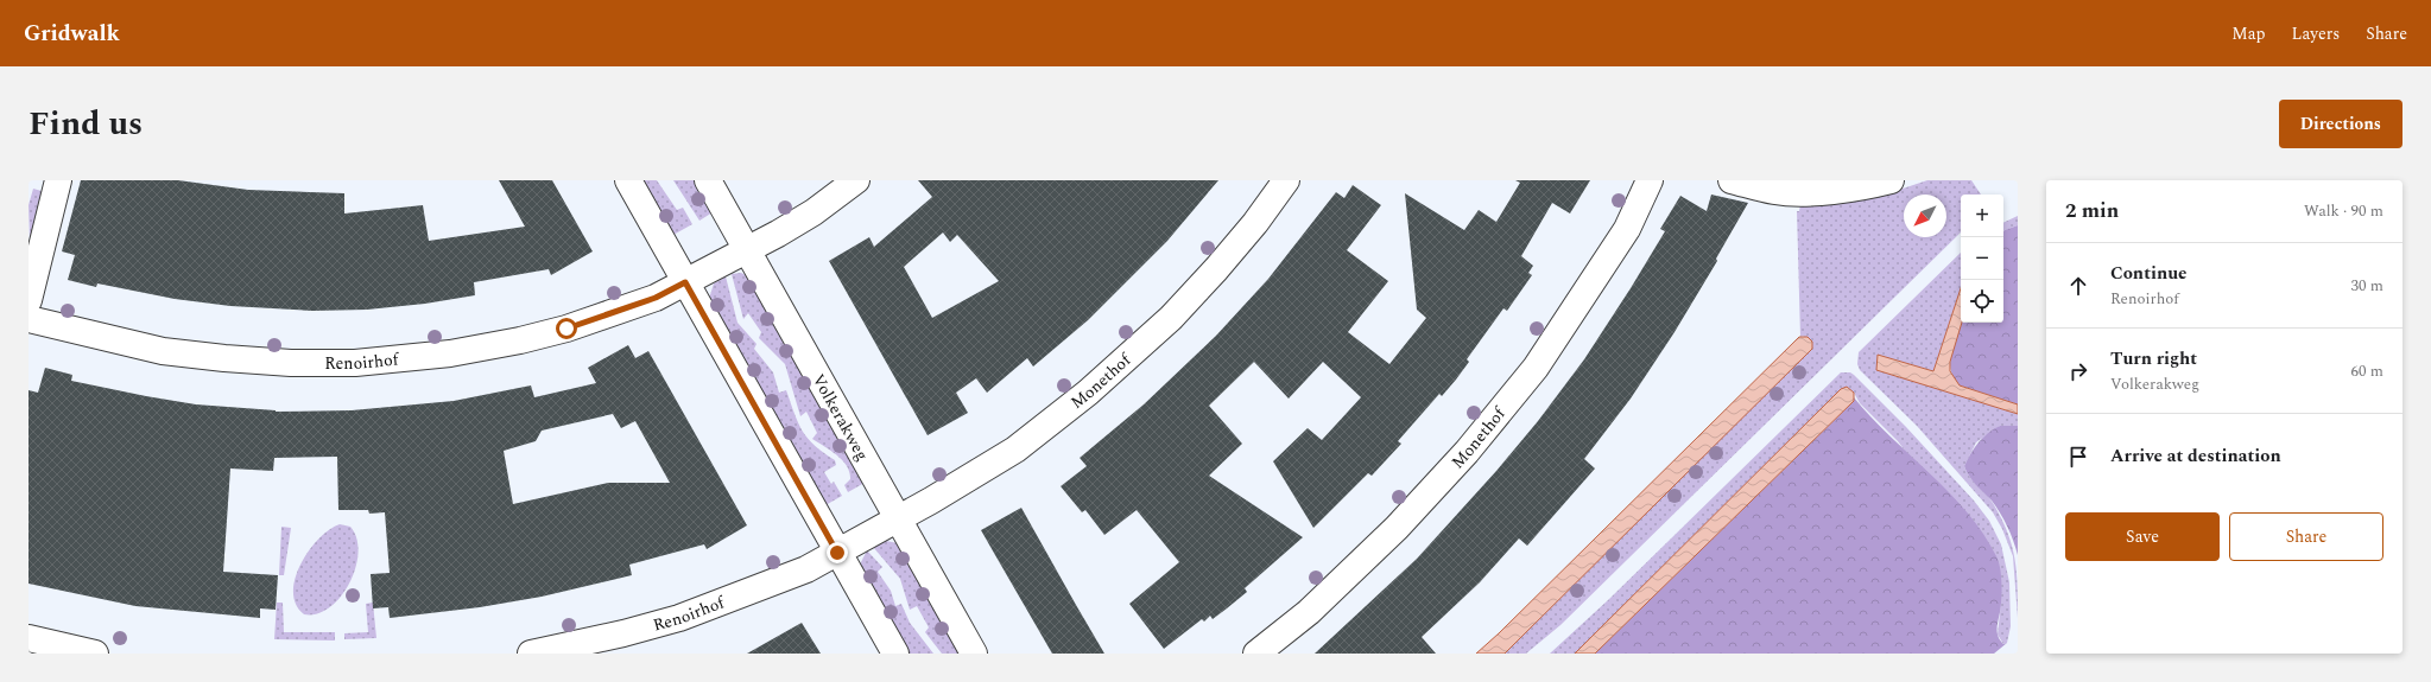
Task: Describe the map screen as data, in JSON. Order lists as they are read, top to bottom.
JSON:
{
  "streets": {
    "street": ["Renoirhof", "Monethof", "Volkerakweg"]
  },
  "crossings": [
    ["Renoirhof", "Monethof"],
    ["Renoirhof", "Volkerakweg"],
    ["Monethof", "Volkerakweg"]
  ],
  "north": "bottom left",
  "page": {
    "header": "Gridwalk",
    "nav": ["Map", "Layers", "Share"],
    "title": "Find us",
    "buttons": [
      "Directions",
      ["Save", "Share"]
    ],
    "heading": ["2 min", "Walk · 90 m"],
    "map_buttons": ["+", "−"],
    "list": [
      ["Continue", "Renoirhof", "30 m"],
      ["Turn right", "Volkerakweg", "60 m"],
      "Arrive at destination"
    ]
  }
}
